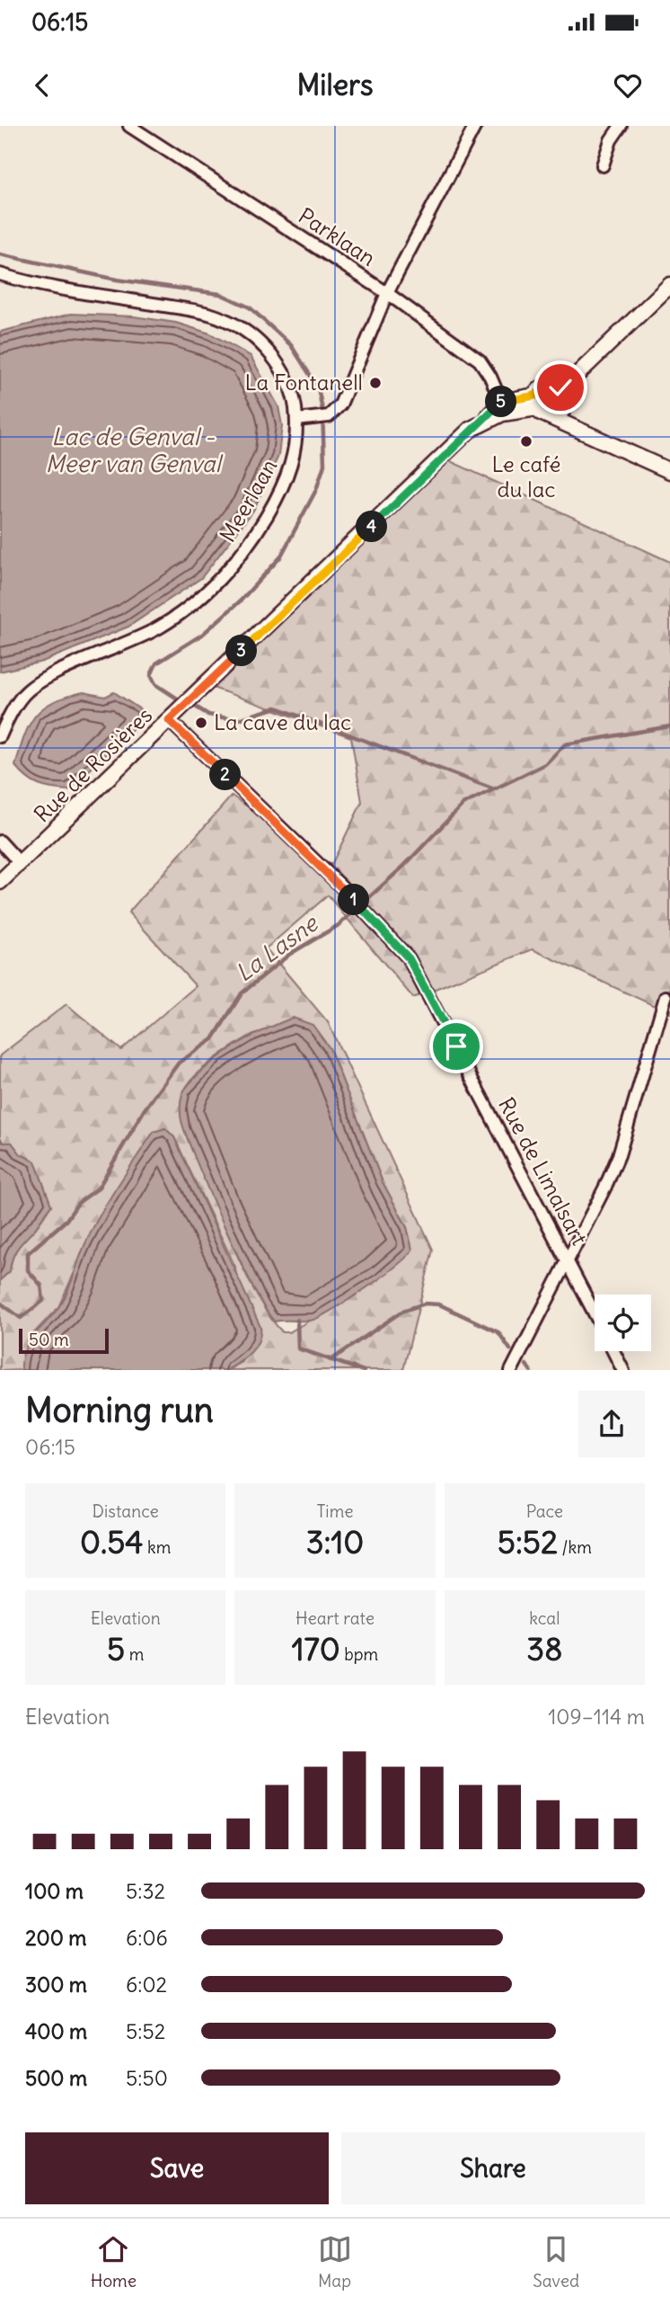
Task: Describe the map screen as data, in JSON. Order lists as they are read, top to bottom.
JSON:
{
  "streets": {
    "street": [
      "Parklaan",
      "Meerlaan",
      "Rue de Rosières",
      "Rue de Limalsart"
    ]
  },
  "crossings": [
    ["Rue de Rosières", "Rue de Limalsart"]
  ],
  "water": ["Lac de Genval - Meer van Genval", "La Lasne"],
  "places": ["La Fontanell", "Le café du lac", "La cave du lac"],
  "scale_bar": "50 m",
  "page": {
    "status": "06:15",
    "header": "Milers",
    "pins": [
      "5",
      "4",
      "3",
      "2",
      "1"
    ],
    "scale": "50 m",
    "heading": ["Morning run", "06:15"],
    "stats": [
      ["Distance", "0.54 km"],
      ["Time", "3:10"],
      ["Pace", "5:52 /km"],
      ["Elevation", "5 m"],
      ["Heart rate", "170 bpm"],
      ["kcal", "38"]
    ],
    "chart": ["Elevation", "109–114 m"],
    "list": [
      {
        "name": "100 m",
        "note": "5:32"
      },
      {
        "name": "200 m",
        "note": "6:06"
      },
      {
        "name": "300 m",
        "note": "6:02"
      },
      {
        "name": "400 m",
        "note": "5:52"
      },
      {
        "name": "500 m",
        "note": "5:50"
      }
    ],
    "buttons": ["Save", "Share"],
    "tabs": ["Home", "Map", "Saved"]
  }
}
